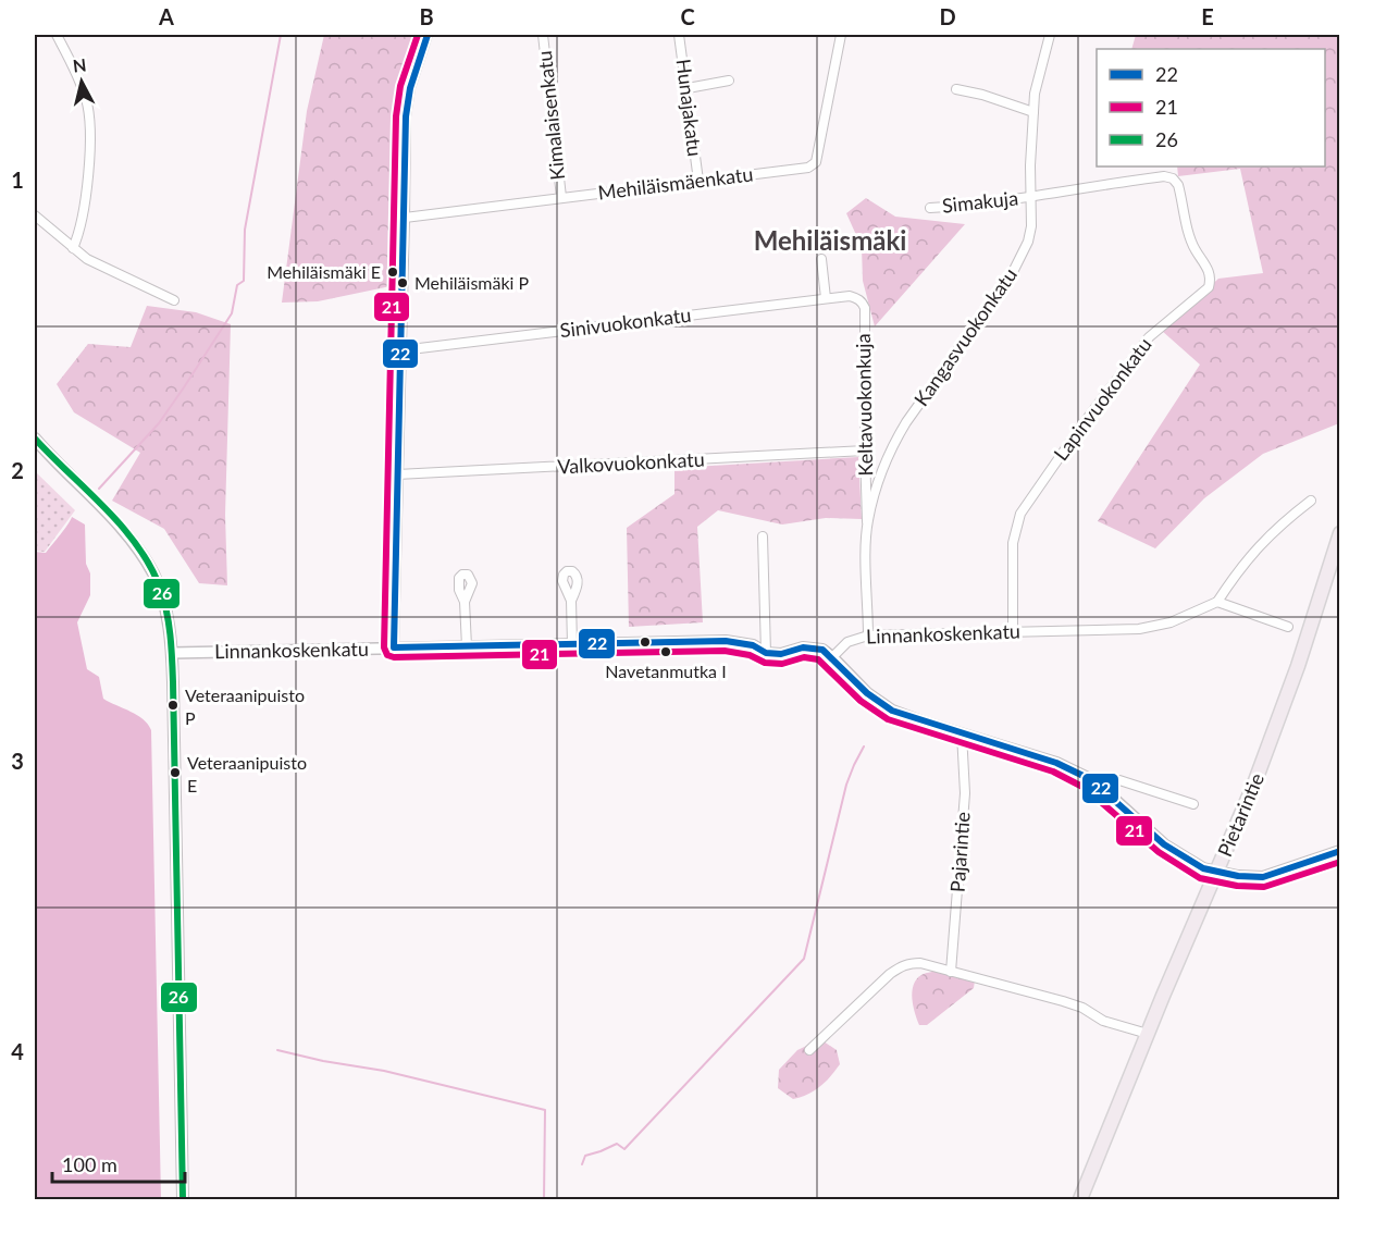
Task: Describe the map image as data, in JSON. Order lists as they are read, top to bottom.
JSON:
{
  "streets": {
    "main road": ["Pietarintie"],
    "street": [
      "Hunajakatu",
      "Kimalaisenkatu",
      "Mehiläismäenkatu",
      "Simakuja",
      "Sinivuokonkatu",
      "Kangasvuokonkatu",
      "Lapinvuokonkatu",
      "Keltavuokonkuja",
      "Valkovuokonkatu",
      "Linnankoskenkatu",
      "Pajarintie"
    ]
  },
  "crossings": [
    ["Hunajakatu", "Mehiläismäenkatu"],
    ["Kimalaisenkatu", "Mehiläismäenkatu"],
    ["Simakuja", "Kangasvuokonkatu"],
    ["Simakuja", "Lapinvuokonkatu"],
    ["Sinivuokonkatu", "Keltavuokonkuja"],
    ["Kangasvuokonkatu", "Lapinvuokonkatu"],
    ["Kangasvuokonkatu", "Keltavuokonkuja"],
    ["Kangasvuokonkatu", "Linnankoskenkatu"],
    ["Lapinvuokonkatu", "Linnankoskenkatu"],
    ["Keltavuokonkuja", "Valkovuokonkatu"]
  ],
  "districts": ["Mehiläismäki"],
  "places": [
    "Mehiläismäki E",
    "Mehiläismäki P",
    "Navetanmutka I",
    "Veteraanipuisto P",
    "Veteraanipuisto E"
  ],
  "lines": ["transit line 22", "transit line 21", "transit line 26"],
  "legend": ["22", "21", "26"],
  "scale_bar": "100 m",
  "north": "top",
  "grid": {
    "columns": [
      "A",
      "B",
      "C",
      "D",
      "E"
    ],
    "rows": [
      "1",
      "2",
      "3",
      "4"
    ]
  }
}
